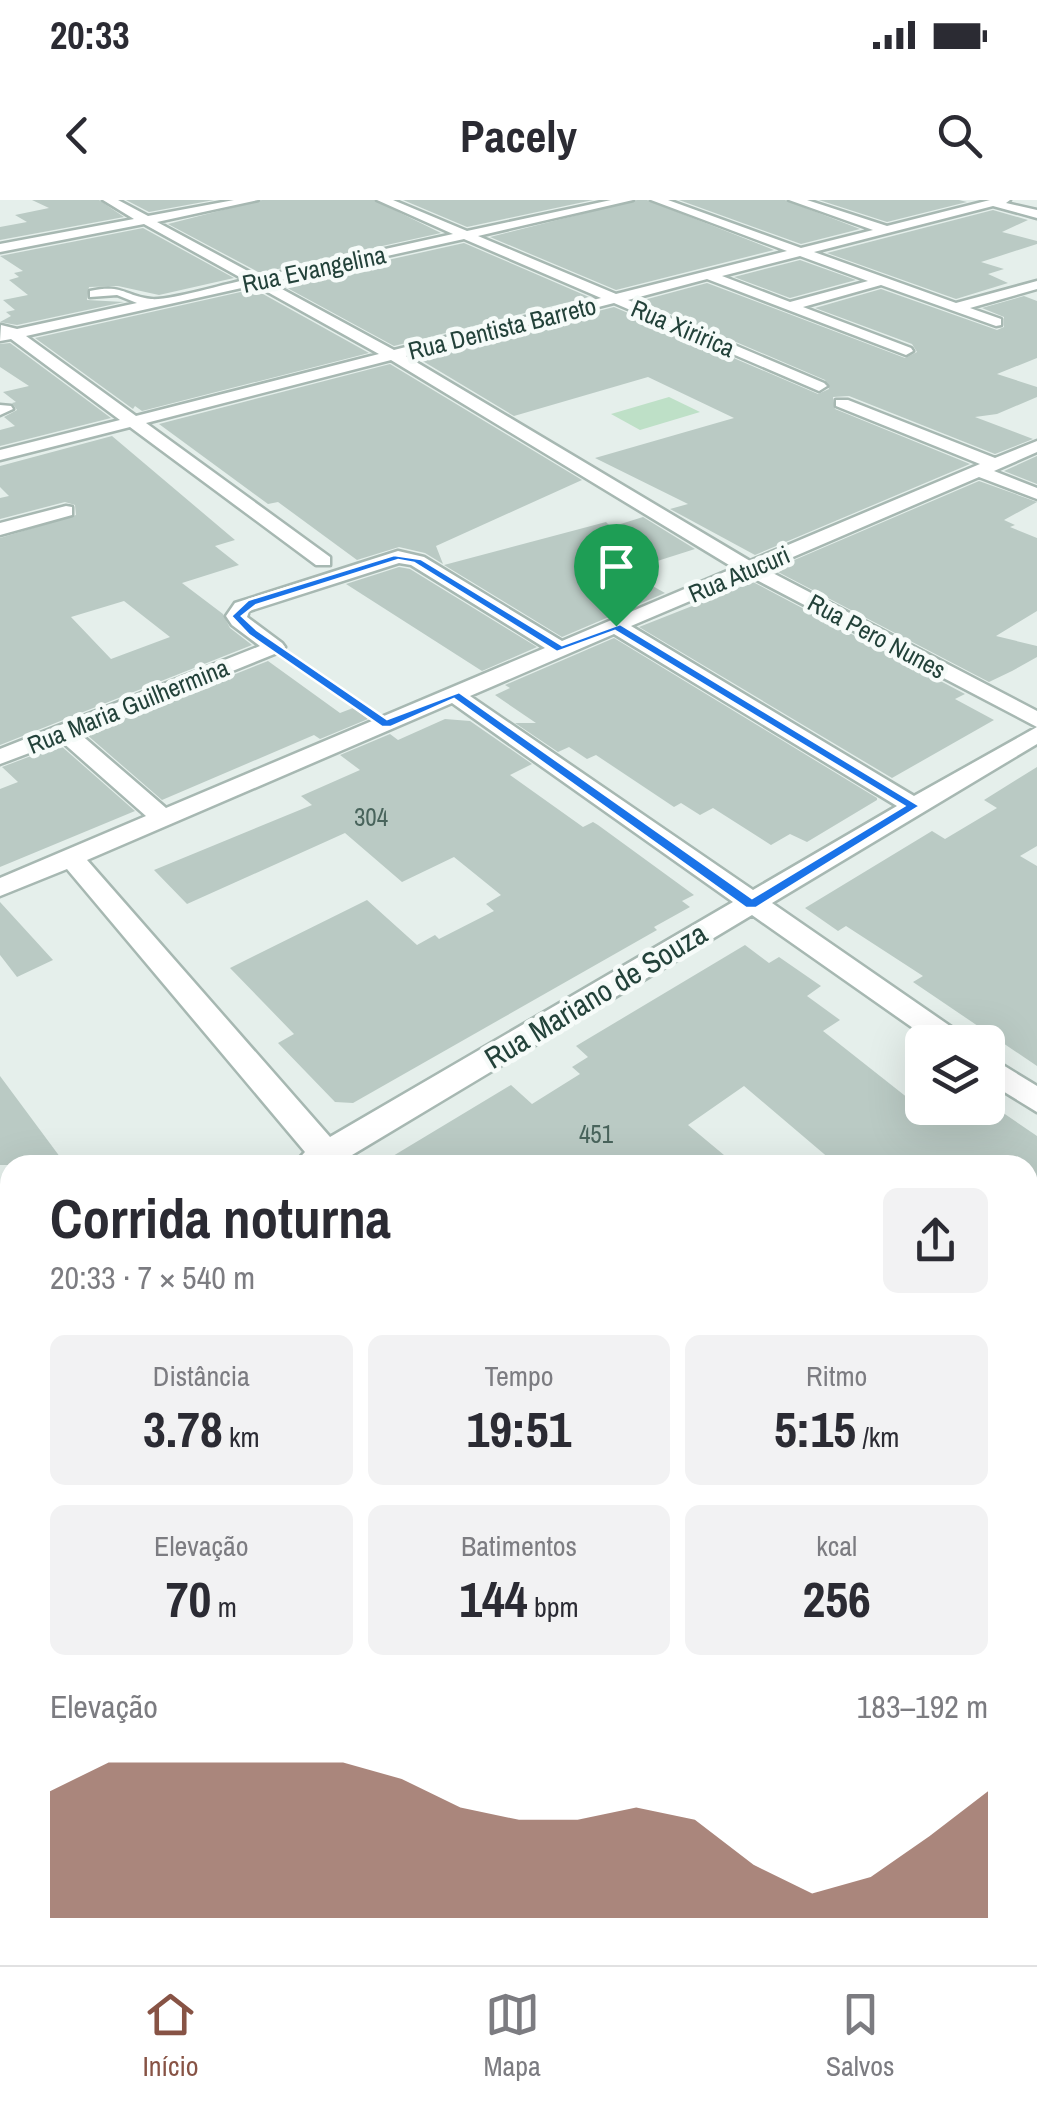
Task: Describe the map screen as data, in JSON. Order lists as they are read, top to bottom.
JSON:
{
  "streets": {
    "street": [
      "Rua Evangelina",
      "Rua Dentista Barreto",
      "Rua Xiririca",
      "Rua Atucuri",
      "Rua Pero Nunes",
      "Rua Maria Guilhermina",
      "Rua Mariano de Souza"
    ]
  },
  "crossings": [
    ["Rua Evangelina", "Rua Xiririca"],
    ["Rua Evangelina", "Rua Pero Nunes"],
    ["Rua Dentista Barreto", "Rua Xiririca"],
    ["Rua Dentista Barreto", "Rua Pero Nunes"],
    ["Rua Atucuri", "Rua Pero Nunes"],
    ["Rua Atucuri", "Rua Maria Guilhermina"]
  ],
  "house_numbers": ["304", "451"],
  "page": {
    "status": "20:33",
    "header": "Pacely",
    "heading": ["Corrida noturna", "20:33 · 7 × 540 m"],
    "stats": [
      ["Distância", "3.78 km"],
      ["Tempo", "19:51"],
      ["Ritmo", "5:15 /km"],
      ["Elevação", "70 m"],
      ["Batimentos", "144 bpm"],
      ["kcal", "256"]
    ],
    "chart": ["Elevação", "183–192 m"],
    "tabs": ["Início", "Mapa", "Salvos"]
  }
}
